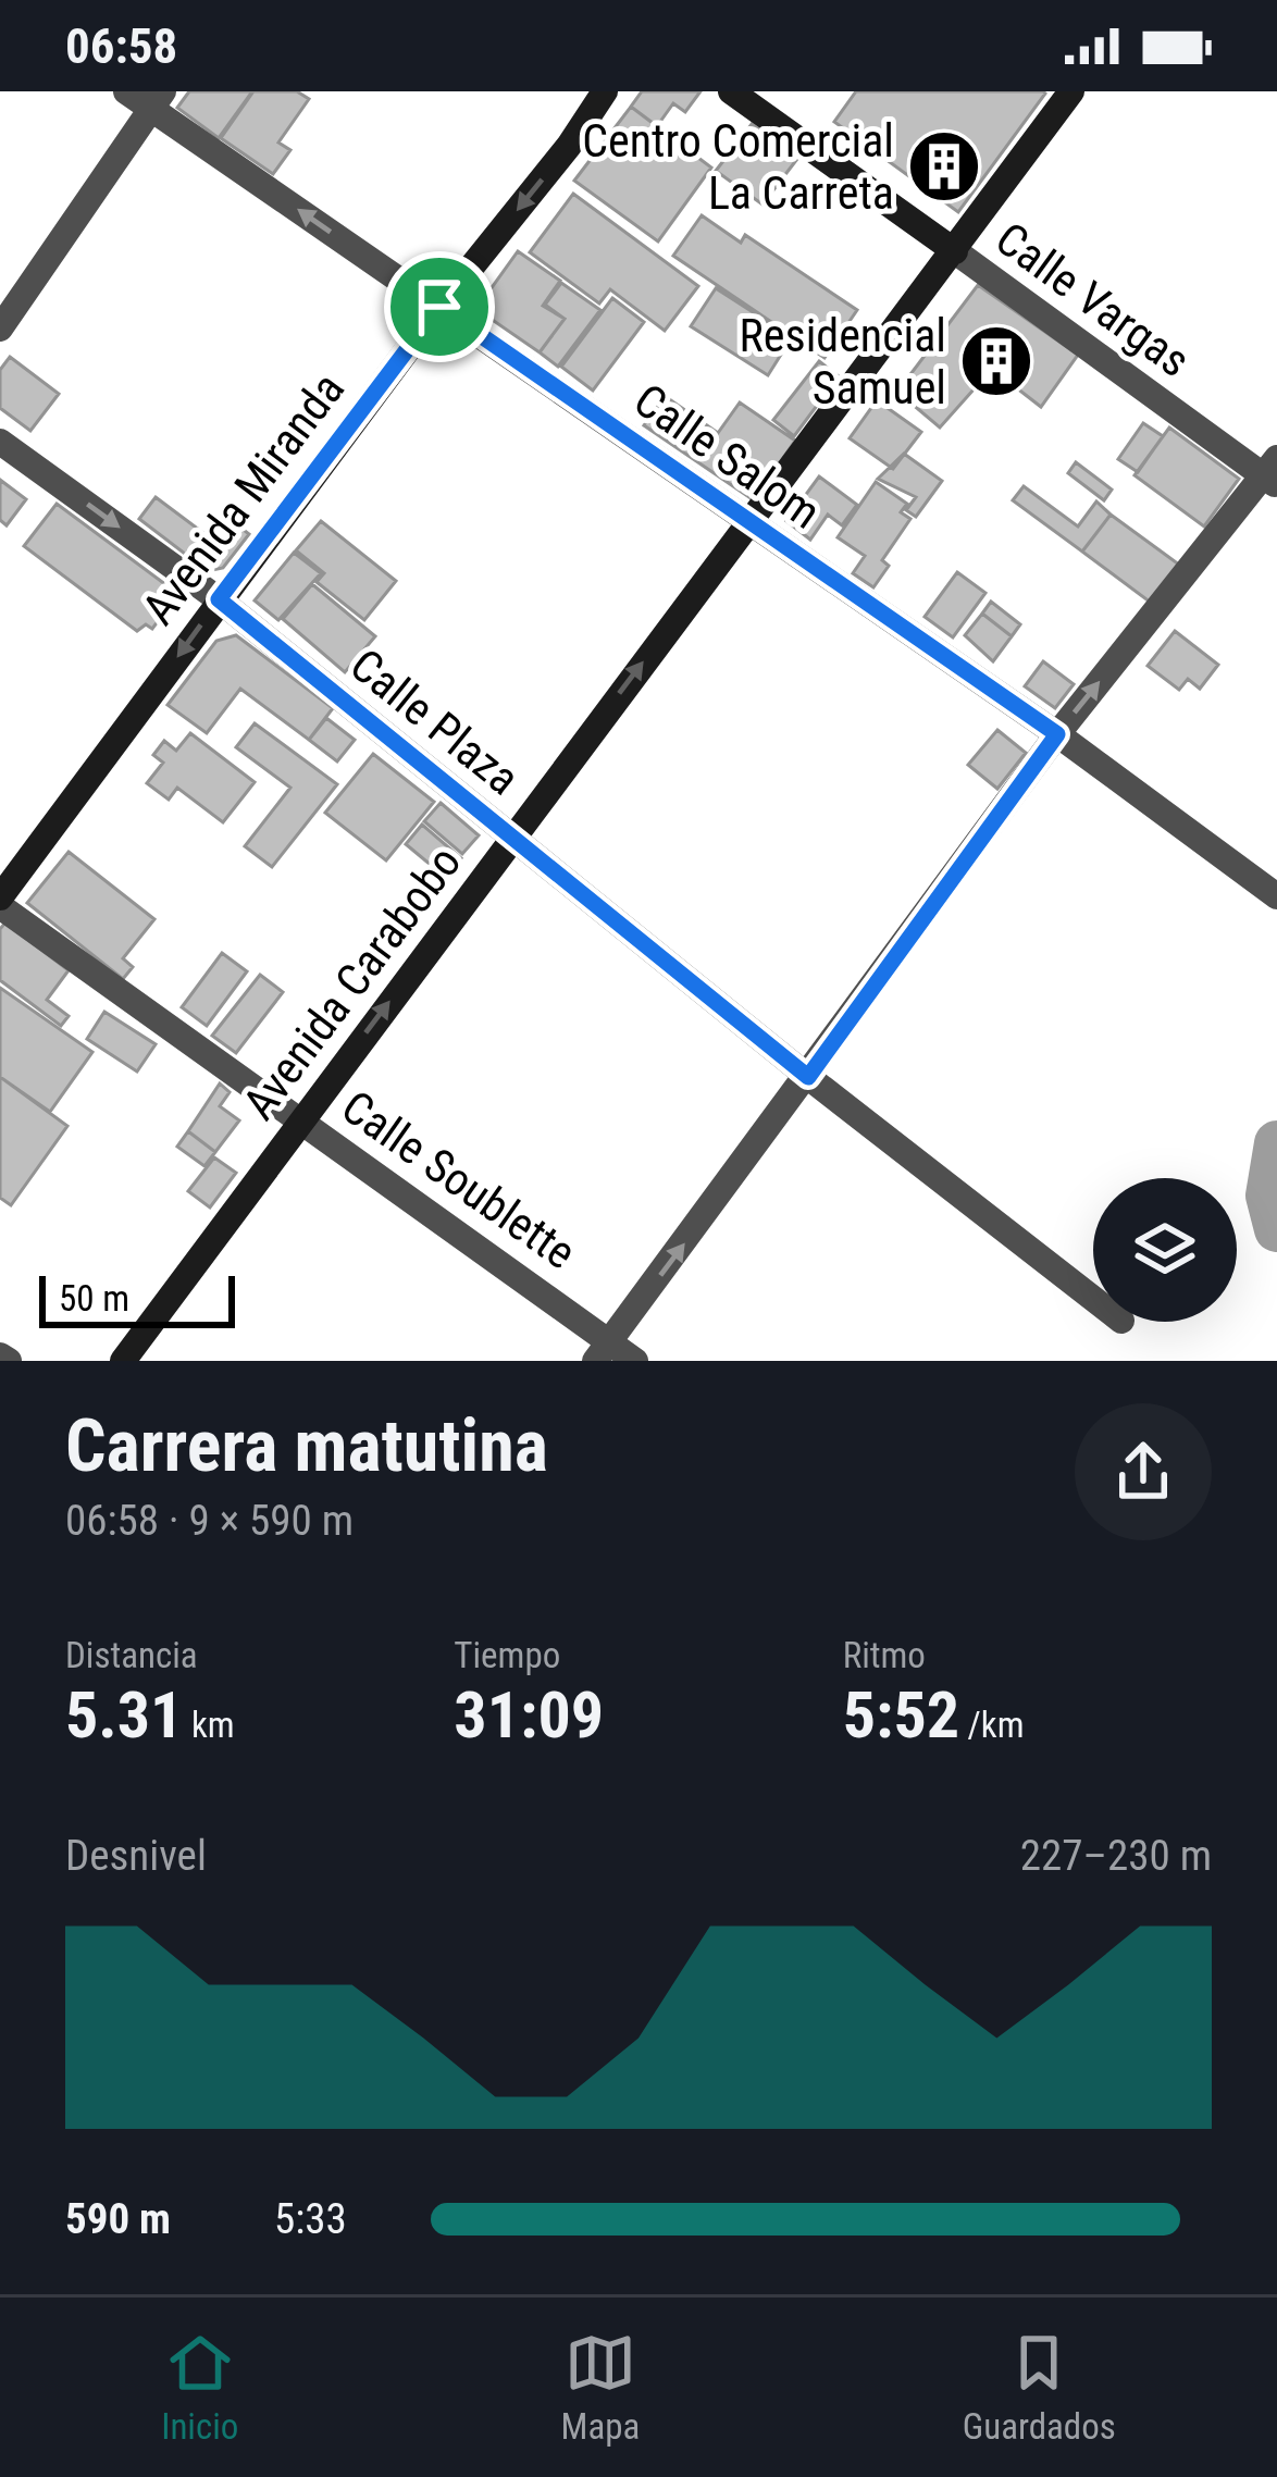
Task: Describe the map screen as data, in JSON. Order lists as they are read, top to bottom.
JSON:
{
  "streets": {
    "street": [
      "Calle Vargas",
      "Calle Salom",
      "Avenida Miranda",
      "Calle Plaza",
      "Avenida Carabobo",
      "Calle Soublette"
    ]
  },
  "crossings": [
    ["Calle Vargas", "Avenida Carabobo"],
    ["Calle Salom", "Avenida Miranda"],
    ["Calle Salom", "Avenida Carabobo"],
    ["Avenida Miranda", "Calle Plaza"],
    ["Avenida Miranda", "Calle Soublette"],
    ["Calle Plaza", "Avenida Carabobo"],
    ["Avenida Carabobo", "Calle Soublette"]
  ],
  "one_way": ["Avenida Miranda", "Avenida Carabobo"],
  "places": {
    "building": ["Centro Comercial La Carreta", "Residencial Samuel"]
  },
  "scale_bar": "50 m",
  "page": {
    "status": "06:58",
    "scale": "50 m",
    "heading": ["Carrera matutina", "06:58 · 9 × 590 m"],
    "stats": [
      ["Distancia", "5.31 km"],
      ["Tiempo", "31:09"],
      ["Ritmo", "5:52 /km"]
    ],
    "chart": ["Desnivel", "227–230 m"],
    "list": [
      {
        "name": "590 m",
        "note": "5:33"
      }
    ],
    "tabs": ["Inicio", "Mapa", "Guardados"]
  }
}
